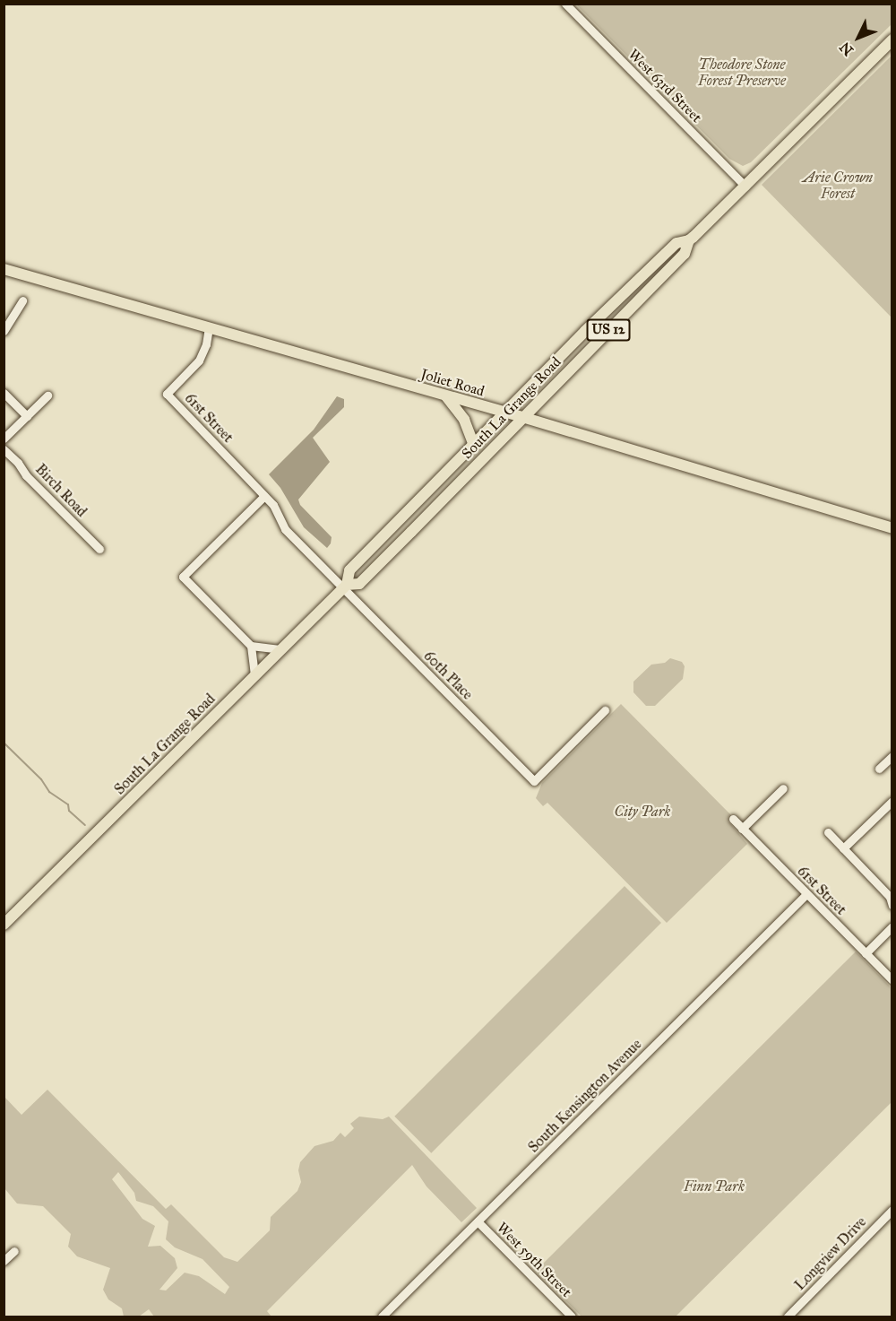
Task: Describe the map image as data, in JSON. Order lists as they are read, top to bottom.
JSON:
{
  "streets": {
    "main road": ["US 12", "Joliet Road", "South La Grange Road"],
    "street": [
      "West 63rd Street",
      "61st Street",
      "Birch Road",
      "60th Place",
      "South Kensington Avenue",
      "Longview Drive",
      "West 59th Street"
    ]
  },
  "crossings": [
    ["West 63rd Street", "South La Grange Road"],
    ["Joliet Road", "South La Grange Road"],
    ["Joliet Road", "61st Street"],
    ["South La Grange Road", "61st Street"],
    ["South La Grange Road", "60th Place"],
    ["61st Street", "60th Place"],
    ["61st Street", "South Kensington Avenue"],
    ["South Kensington Avenue", "West 59th Street"]
  ],
  "parks": [
    "Theodore Stone Forest Preserve",
    "Arie Crown Forest",
    "City Park",
    "Finn Park"
  ],
  "north": "bottom left"
}
